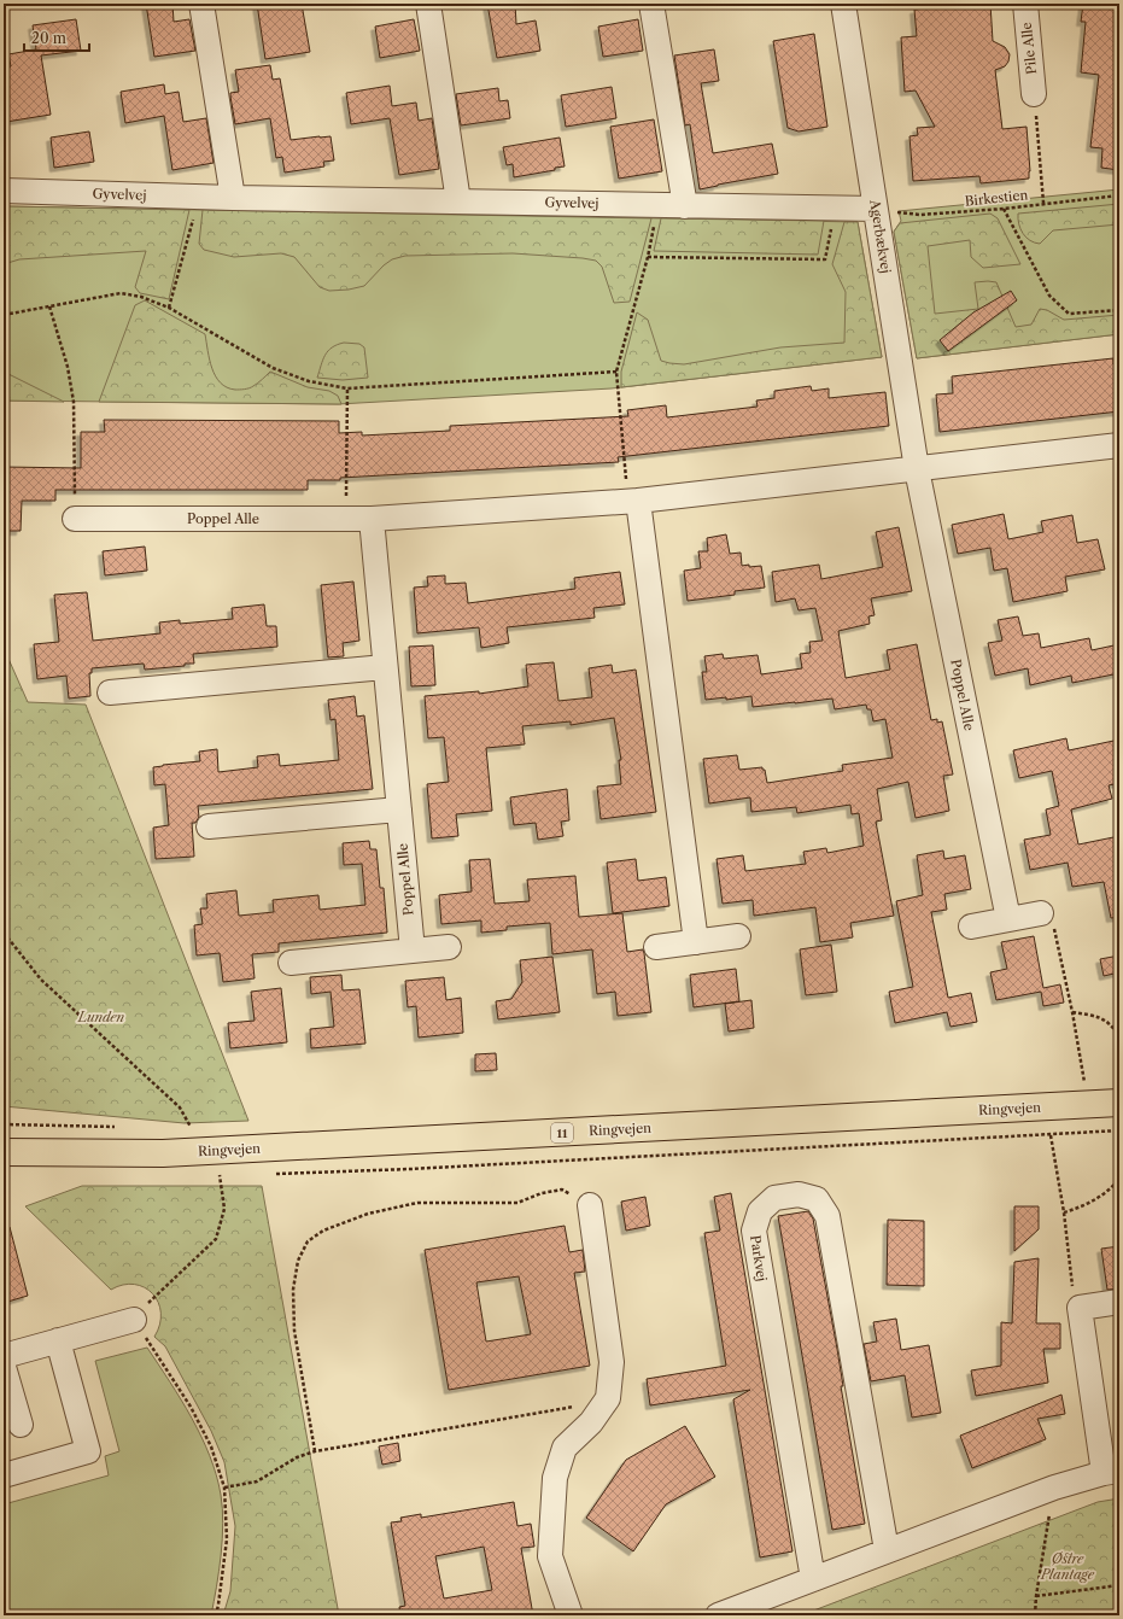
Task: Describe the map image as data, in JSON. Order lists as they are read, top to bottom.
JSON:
{
  "streets": {
    "main road": ["Ringvejen", "11"],
    "street": [
      "Pile Alle",
      "Gyvelvej",
      "Agerbækvej",
      "Poppel Alle",
      "Parkvej"
    ],
    "path": ["Birkestien"]
  },
  "crossings": [
    ["Gyvelvej", "Birkestien"],
    ["Gyvelvej", "Agerbækvej"],
    ["Birkestien", "Agerbækvej"],
    ["Agerbækvej", "Poppel Alle"]
  ],
  "parks": ["Lunden", "Østre Plantage"],
  "scale_bar": "20 m"
}
